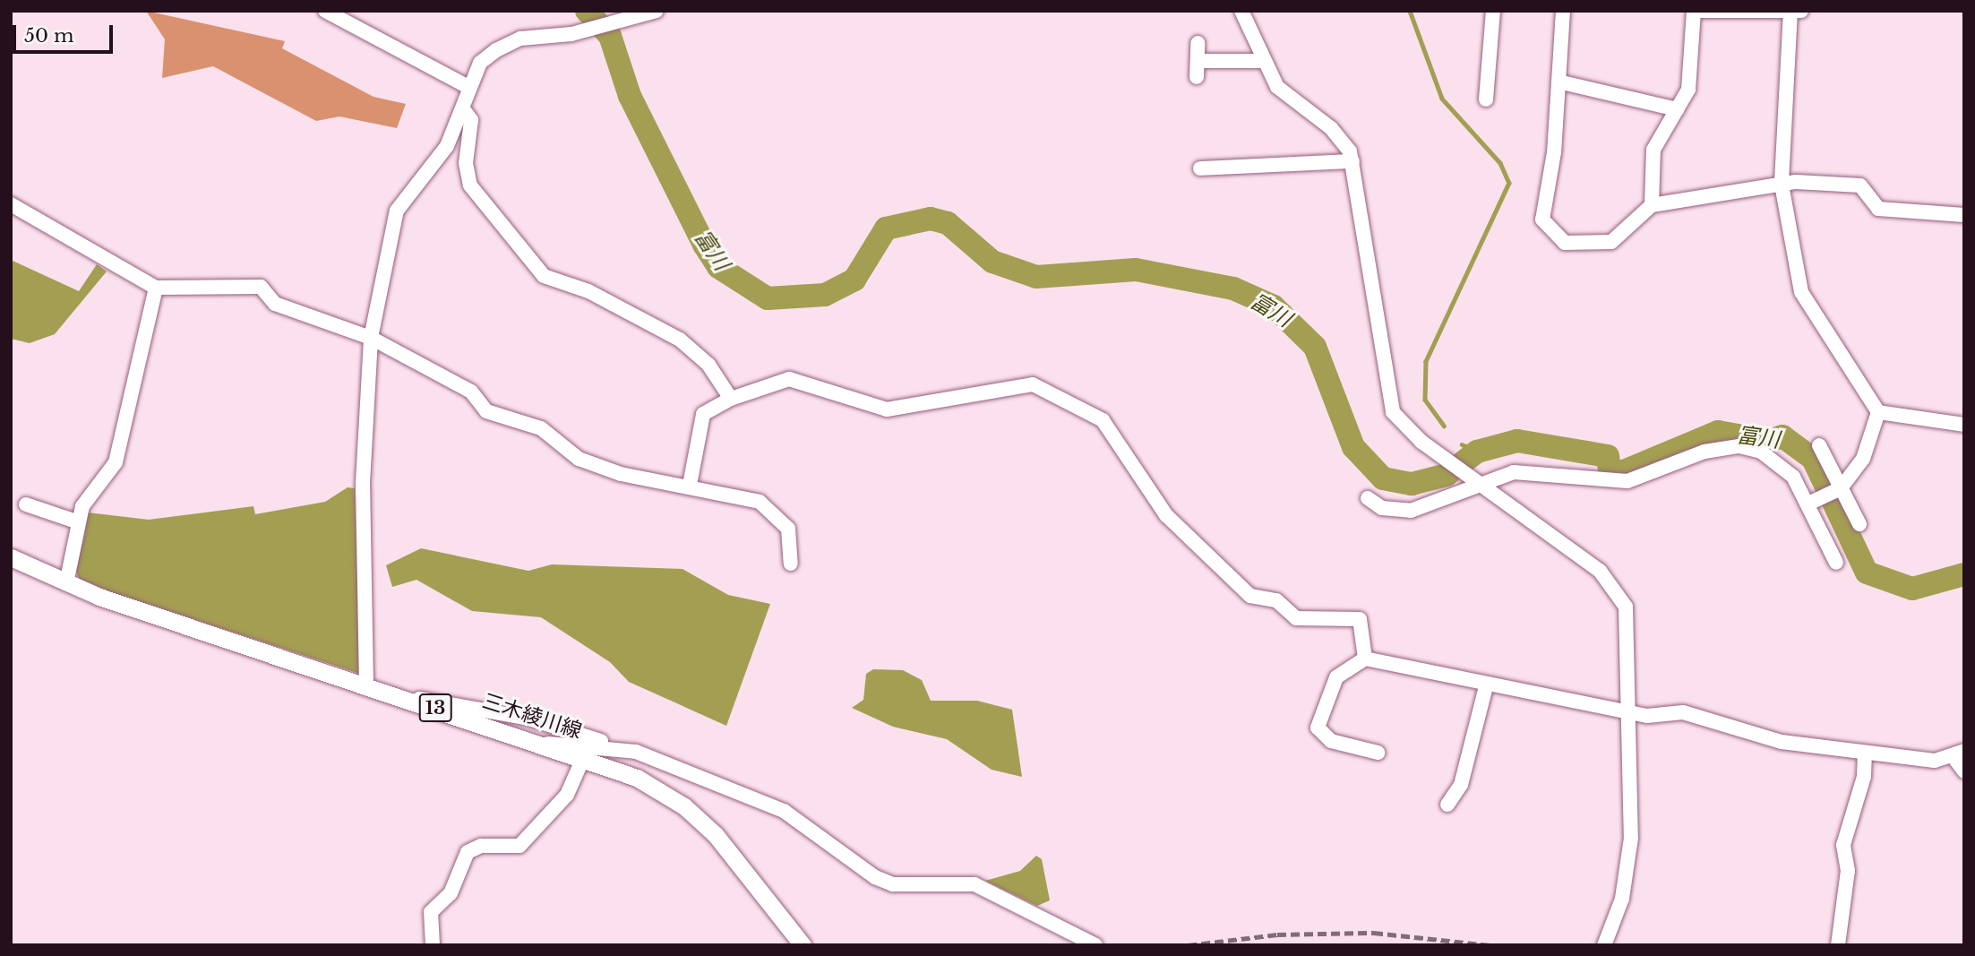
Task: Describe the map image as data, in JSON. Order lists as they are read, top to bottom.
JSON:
{
  "streets": {
    "main road": ["13", "三木綾川線"]
  },
  "water": ["富川"],
  "scale_bar": "50 m"
}
